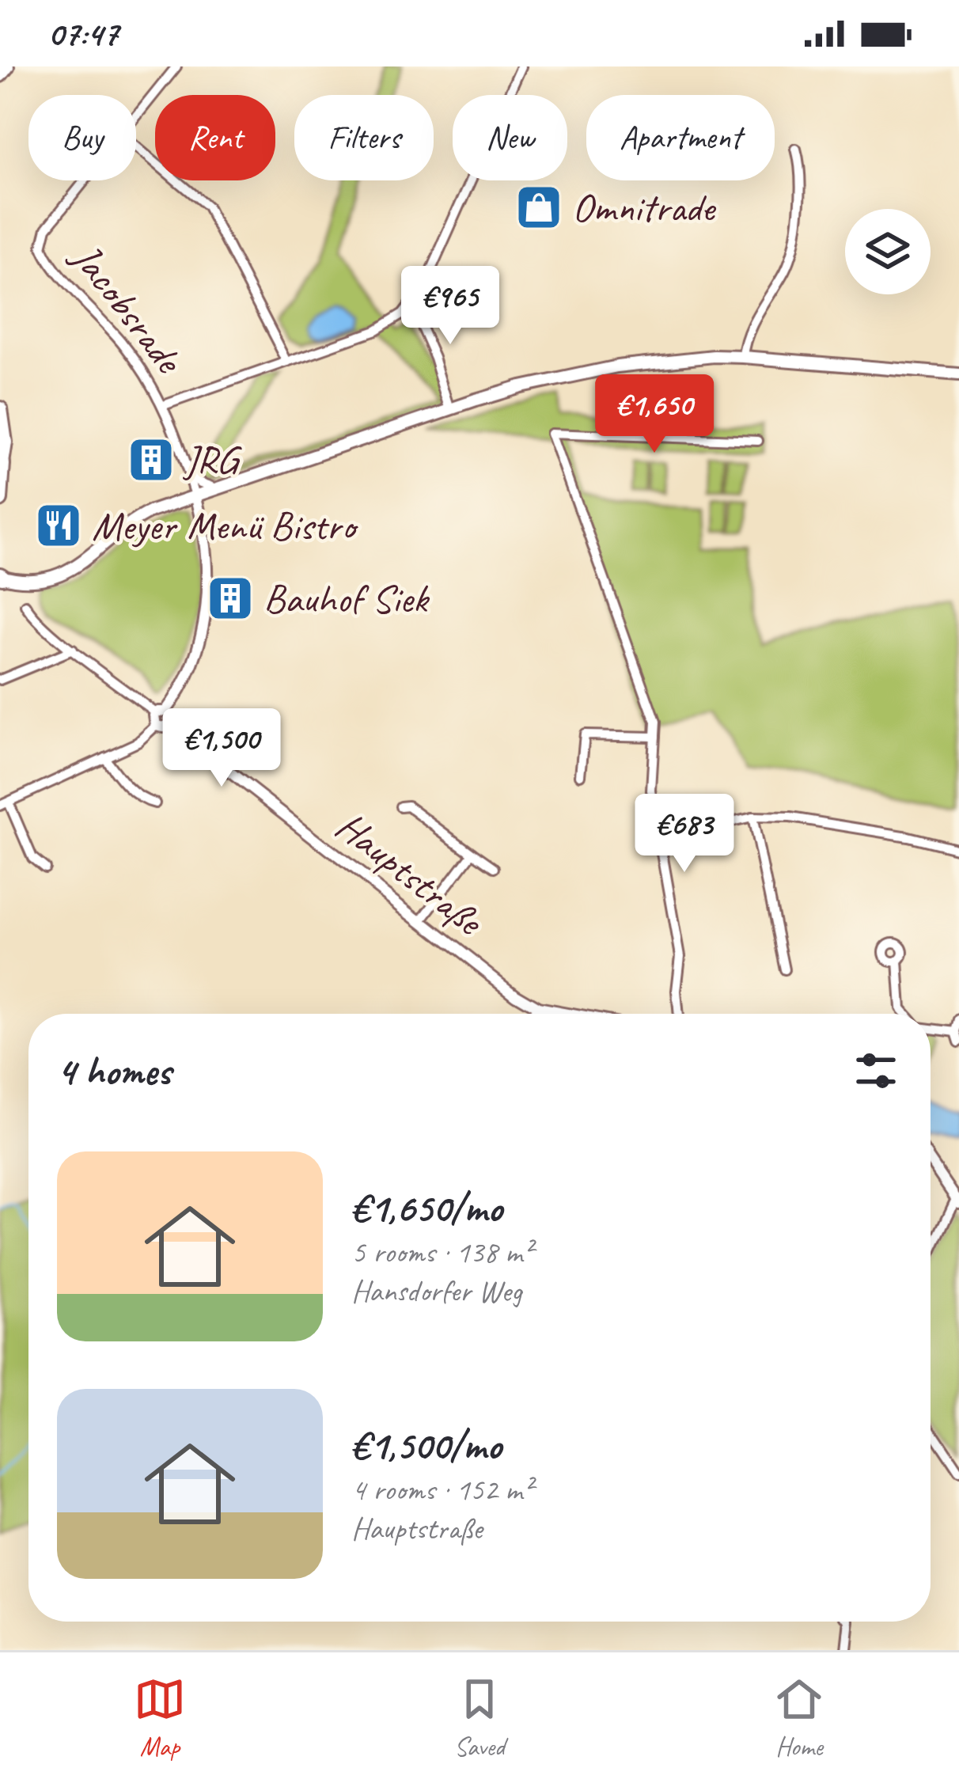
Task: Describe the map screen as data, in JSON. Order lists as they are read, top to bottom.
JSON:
{
  "streets": {
    "street": ["Jacobsrade", "Hauptstraße"]
  },
  "places": {
    "shop": ["Omnitrade"],
    "building": ["JRG", "Bauhof Siek"],
    "restaurant": ["Meyer Menü Bistro"]
  },
  "page": {
    "status": "07:47",
    "chip": [
      "Buy",
      "Rent",
      "Filters",
      "New",
      "Apartment"
    ],
    "price": [
      "€965",
      "€1,650",
      "€1,500",
      "€683"
    ],
    "heading": "4 homes",
    "list": [
      {
        "name": "€1,650/mo",
        "note": "5 rooms · 138 m² · Hansdorfer Weg"
      },
      {
        "name": "€1,500/mo",
        "note": "4 rooms · 152 m² · Hauptstraße"
      }
    ],
    "tabs": ["Map", "Saved", "Home"]
  }
}
